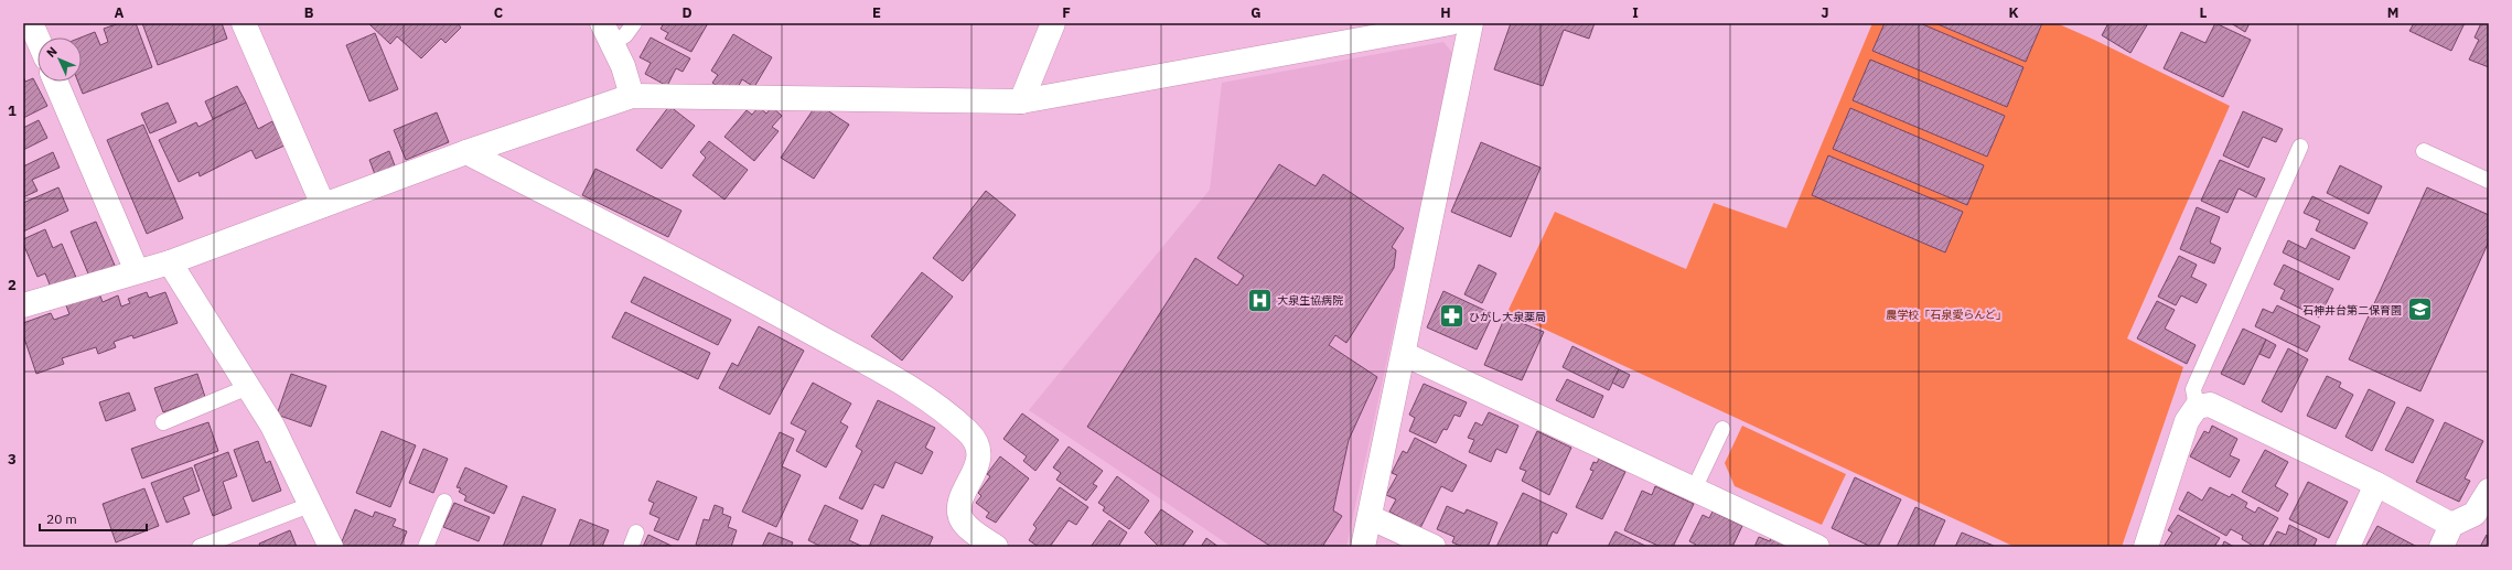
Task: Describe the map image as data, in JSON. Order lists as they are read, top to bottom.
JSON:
{
  "parks": ["農学校「石泉愛らんど」"],
  "places": {
    "hospital": ["大泉生協病院"],
    "school or university": ["石神井台第二保育園"],
    "pharmacy": ["ひがし大泉薬局"]
  },
  "scale_bar": "20 m",
  "north": "top left",
  "grid": {
    "columns": [
      "A",
      "B",
      "C",
      "D",
      "E",
      "F",
      "G",
      "H",
      "I",
      "J",
      "K",
      "L",
      "M"
    ],
    "rows": ["1", "2", "3"]
  }
}
